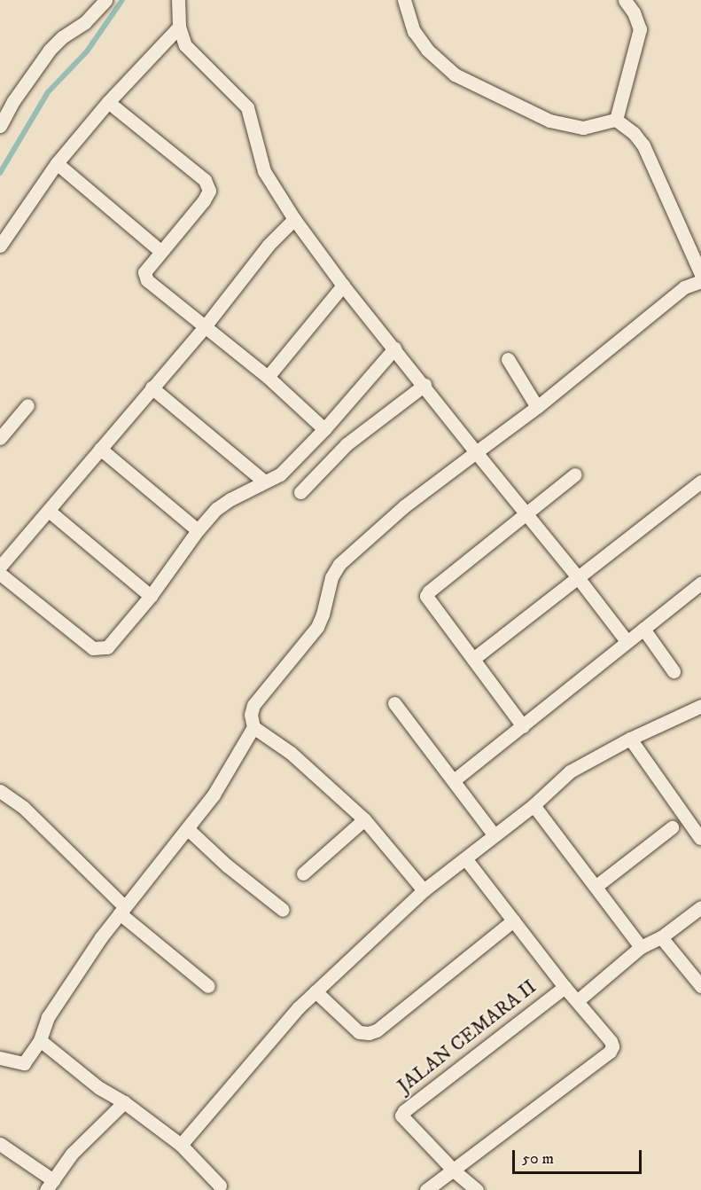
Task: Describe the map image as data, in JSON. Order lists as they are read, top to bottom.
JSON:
{
  "streets": {
    "street": ["JALAN CEMARA II"]
  },
  "scale_bar": "50 m"
}
